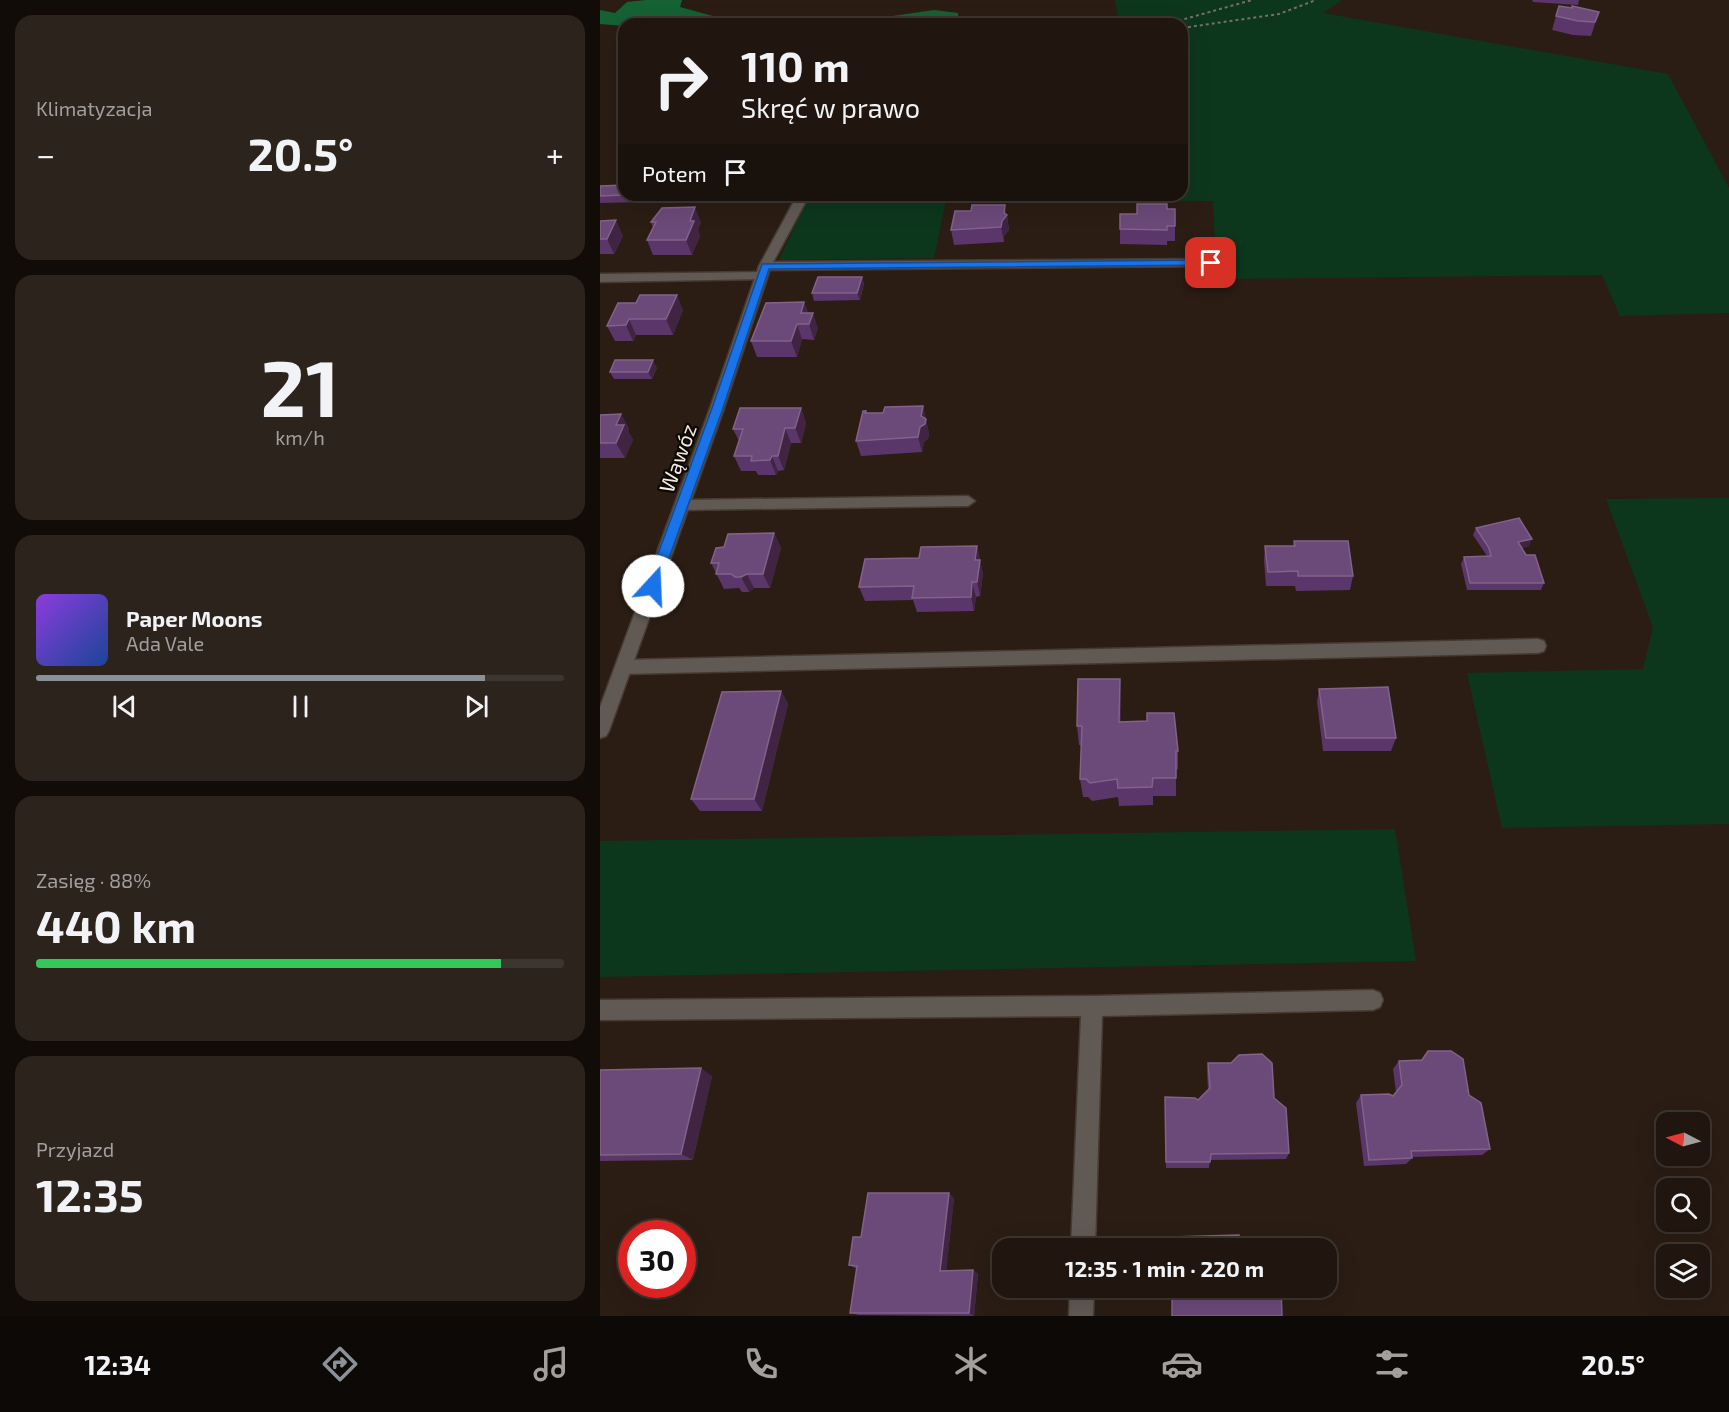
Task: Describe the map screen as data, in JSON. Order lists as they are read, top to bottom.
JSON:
{
  "streets": {
    "street": ["Wąwóz"]
  },
  "north": "left",
  "page": {
    "tile": [
      "Klimatyzacja",
      ["21", "km/h"],
      ["Zasięg · 88%", "440 km"],
      ["Przyjazd", "12:35"]
    ],
    "turn": ["110 m", "Skręć w prawo"],
    "heat": ["−", "20.5°", "+"],
    "then": "Potem",
    "song": ["Paper Moons", "Ada Vale"],
    "limit": "30",
    "trip": "12:35 · 1 min · 220 m",
    "tabs": ["12:34", "20.5°"]
  }
}
